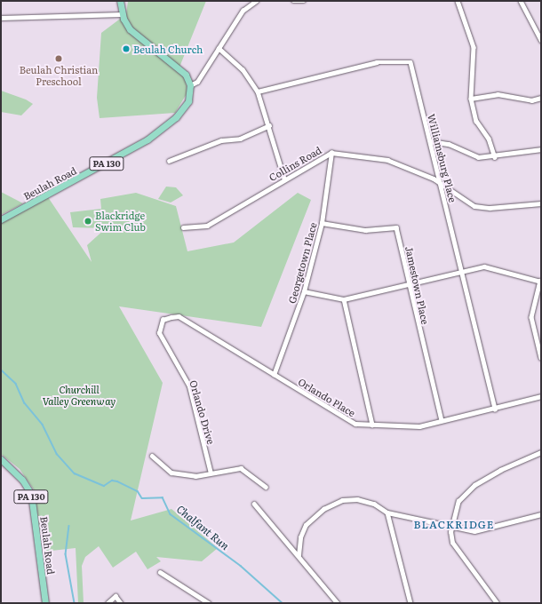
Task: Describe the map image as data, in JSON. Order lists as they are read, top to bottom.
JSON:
{
  "streets": {
    "main road": ["PA 130", "Beulah Road"],
    "street": [
      "Williamsburg Place",
      "Collins Road",
      "Georgetown Place",
      "Jamestown Place",
      "Orlando Place",
      "Orlando Drive"
    ]
  },
  "crossings": [
    ["Williamsburg Place", "Collins Road"],
    ["Williamsburg Place", "Orlando Place"],
    ["Collins Road", "Georgetown Place"],
    ["Georgetown Place", "Jamestown Place"],
    ["Georgetown Place", "Orlando Place"],
    ["Jamestown Place", "Orlando Place"],
    ["Orlando Place", "Orlando Drive"]
  ],
  "districts": ["BLACKRIDGE"],
  "water": ["Chalfant Run"],
  "parks": ["Churchill Valley Greenway"],
  "places": ["Beulah Church", "Beulah Christian Preschool", "Blackridge Swim Club"]
}
